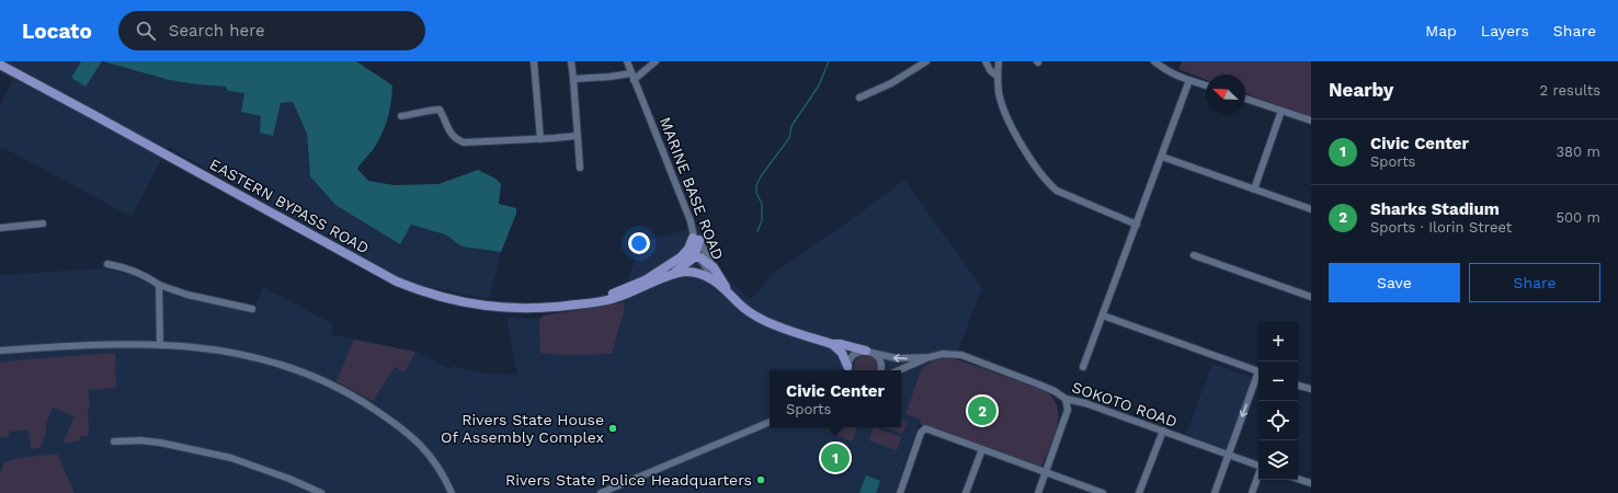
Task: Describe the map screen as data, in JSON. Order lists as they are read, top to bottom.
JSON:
{
  "streets": {
    "main road": ["MARINE BASE ROAD", "EASTERN BYPASS ROAD"],
    "street": ["SOKOTO ROAD"]
  },
  "crossings": [
    ["MARINE BASE ROAD", "EASTERN BYPASS ROAD"],
    ["MARINE BASE ROAD", "SOKOTO ROAD"]
  ],
  "places": ["Rivers State House Of Assembly Complex", "Rivers State Police Headquarters"],
  "north": "top left",
  "page": {
    "header": "Locato",
    "search": "Search here",
    "nav": ["Map", "Layers", "Share"],
    "heading": ["Nearby", "2 results"],
    "list": [
      {
        "mark": "1",
        "name": "Civic Center",
        "note": "Sports",
        "value": "380 m"
      },
      {
        "mark": "2",
        "name": "Sharks Stadium",
        "note": "Sports · Ilorin Street",
        "value": "500 m"
      }
    ],
    "buttons": ["Save", "Share"],
    "map_buttons": ["+", "−"],
    "popup": ["Civic Center", "Sports"],
    "pins": ["2", "1"]
  }
}
